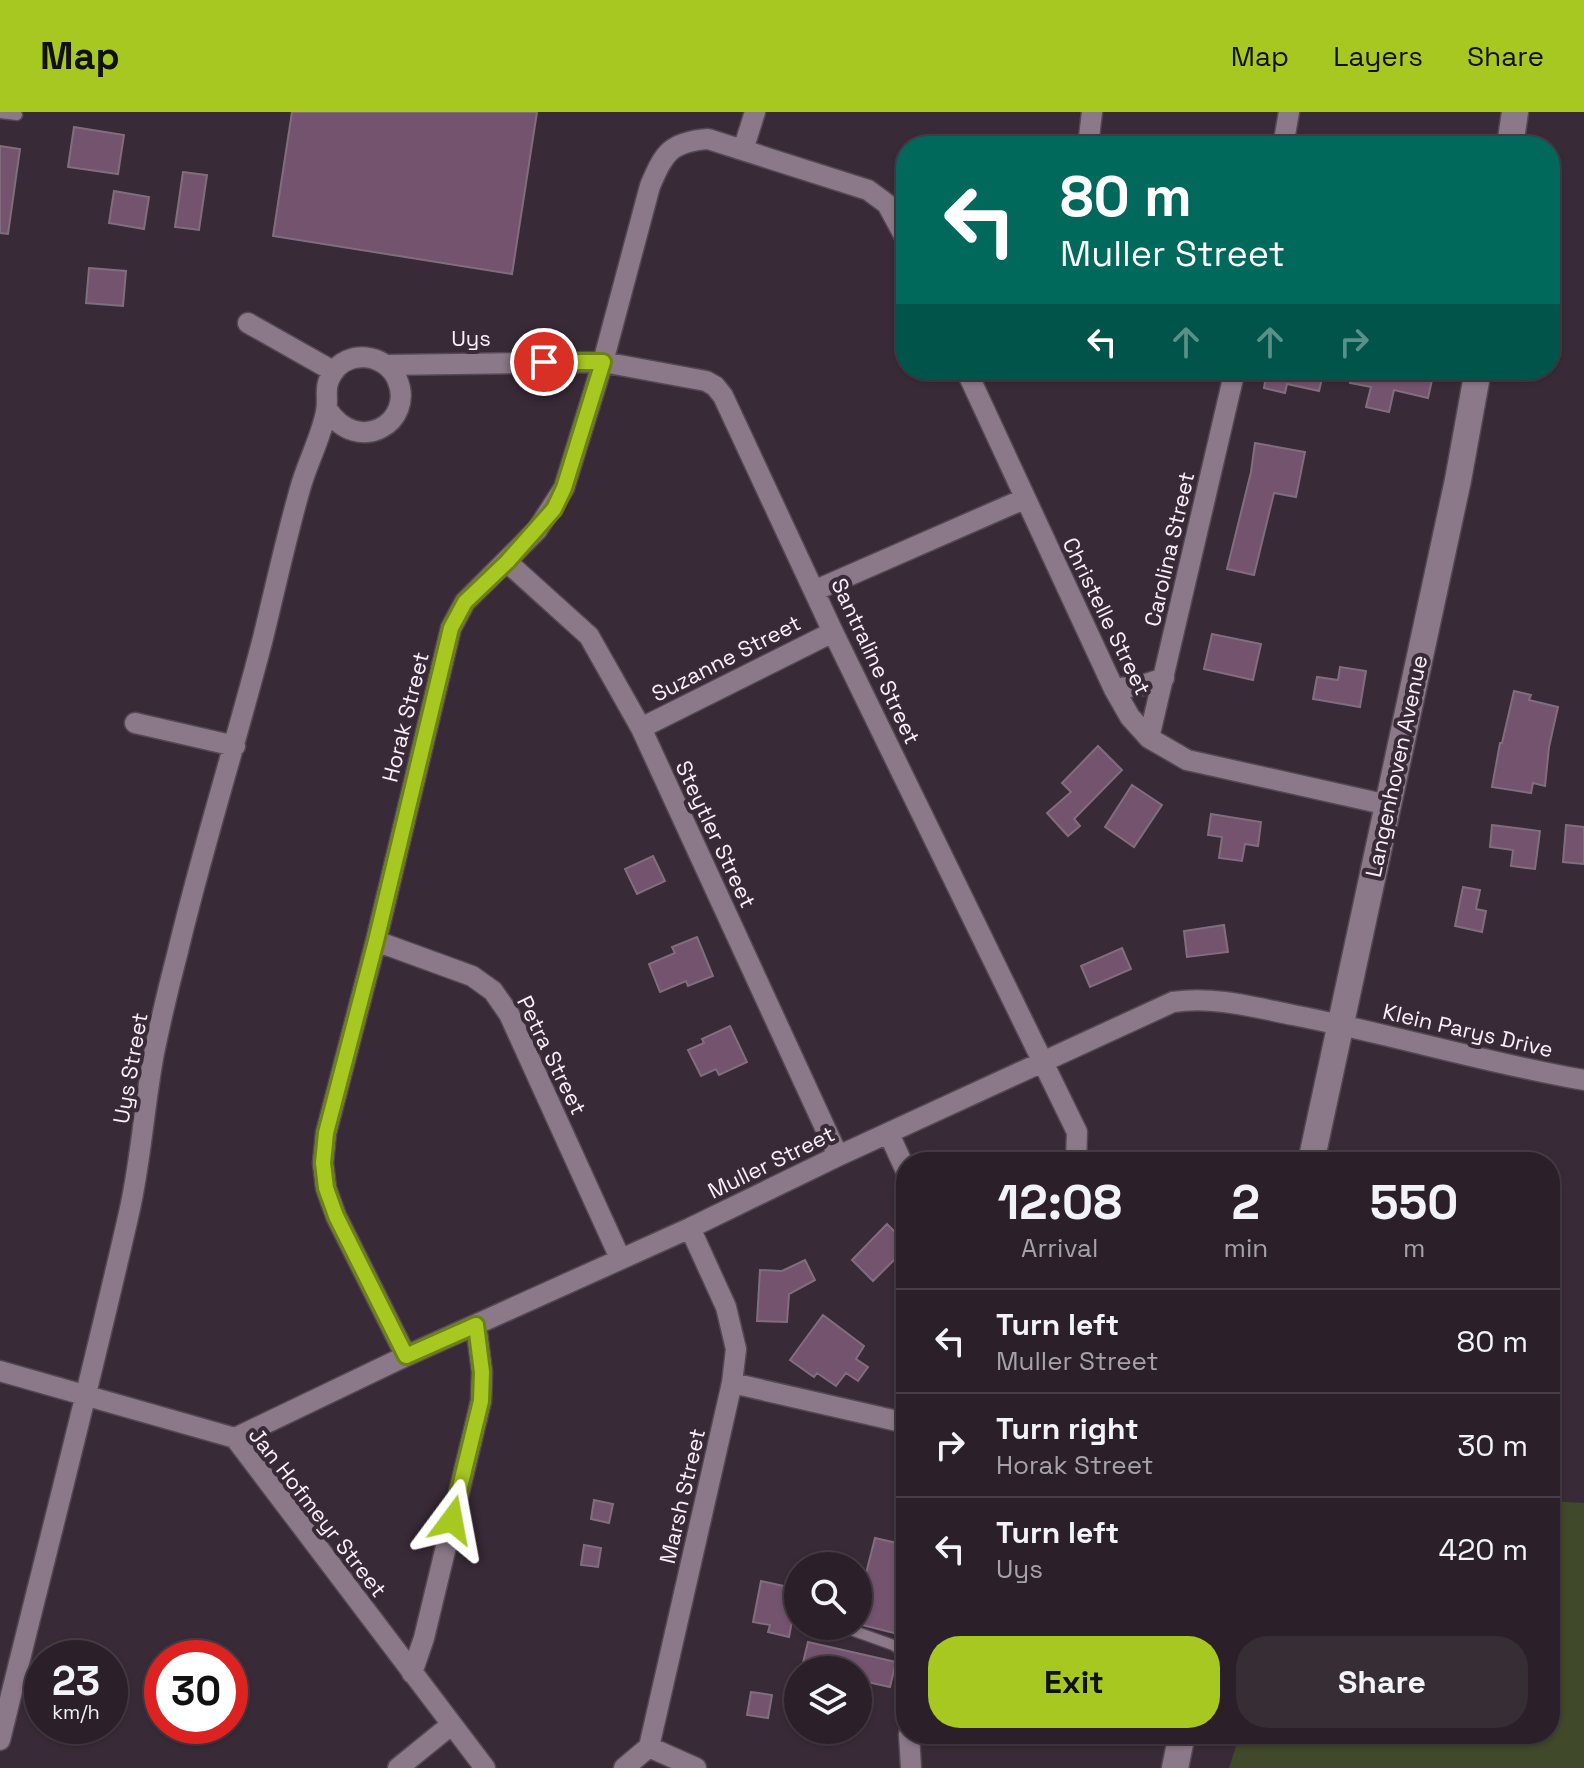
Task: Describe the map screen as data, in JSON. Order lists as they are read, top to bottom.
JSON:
{
  "streets": {
    "street": [
      "Uys",
      "Carolina Street",
      "Christelle Street",
      "Suzanne Street",
      "Santraline Street",
      "Horak Street",
      "Langenhoven Avenue",
      "Steytler Street",
      "Klein Parys Drive",
      "Petra Street",
      "Uys Street",
      "Muller Street",
      "Marsh Street",
      "Jan Hofmeyr Street"
    ]
  },
  "crossings": [
    ["Uys", "Santraline Street"],
    ["Uys", "Horak Street"],
    ["Uys", "Uys Street"],
    ["Carolina Street", "Christelle Street"],
    ["Christelle Street", "Suzanne Street"],
    ["Christelle Street", "Langenhoven Avenue"],
    ["Suzanne Street", "Santraline Street"],
    ["Suzanne Street", "Steytler Street"],
    ["Santraline Street", "Horak Street"],
    ["Santraline Street", "Muller Street"],
    ["Horak Street", "Steytler Street"],
    ["Horak Street", "Petra Street"],
    ["Horak Street", "Muller Street"],
    ["Langenhoven Avenue", "Klein Parys Drive"],
    ["Langenhoven Avenue", "Muller Street"],
    ["Steytler Street", "Muller Street"],
    ["Klein Parys Drive", "Muller Street"],
    ["Petra Street", "Muller Street"],
    ["Uys Street", "Jan Hofmeyr Street"],
    ["Muller Street", "Marsh Street"],
    ["Muller Street", "Jan Hofmeyr Street"]
  ],
  "page": {
    "header": "Map",
    "nav": ["Map", "Layers", "Share"],
    "turn": ["80 m", "Muller Street"],
    "eta": [
      "12:08",
      "Arrival",
      "2",
      "min",
      "550",
      "m"
    ],
    "list": [
      {
        "name": "Turn left",
        "note": "Muller Street",
        "value": "80 m"
      },
      {
        "name": "Turn right",
        "note": "Horak Street",
        "value": "30 m"
      },
      {
        "name": "Turn left",
        "note": "Uys",
        "value": "420 m"
      }
    ],
    "buttons": ["Exit", "Share"],
    "speed": "23 km/h",
    "limit": "30"
  }
}
